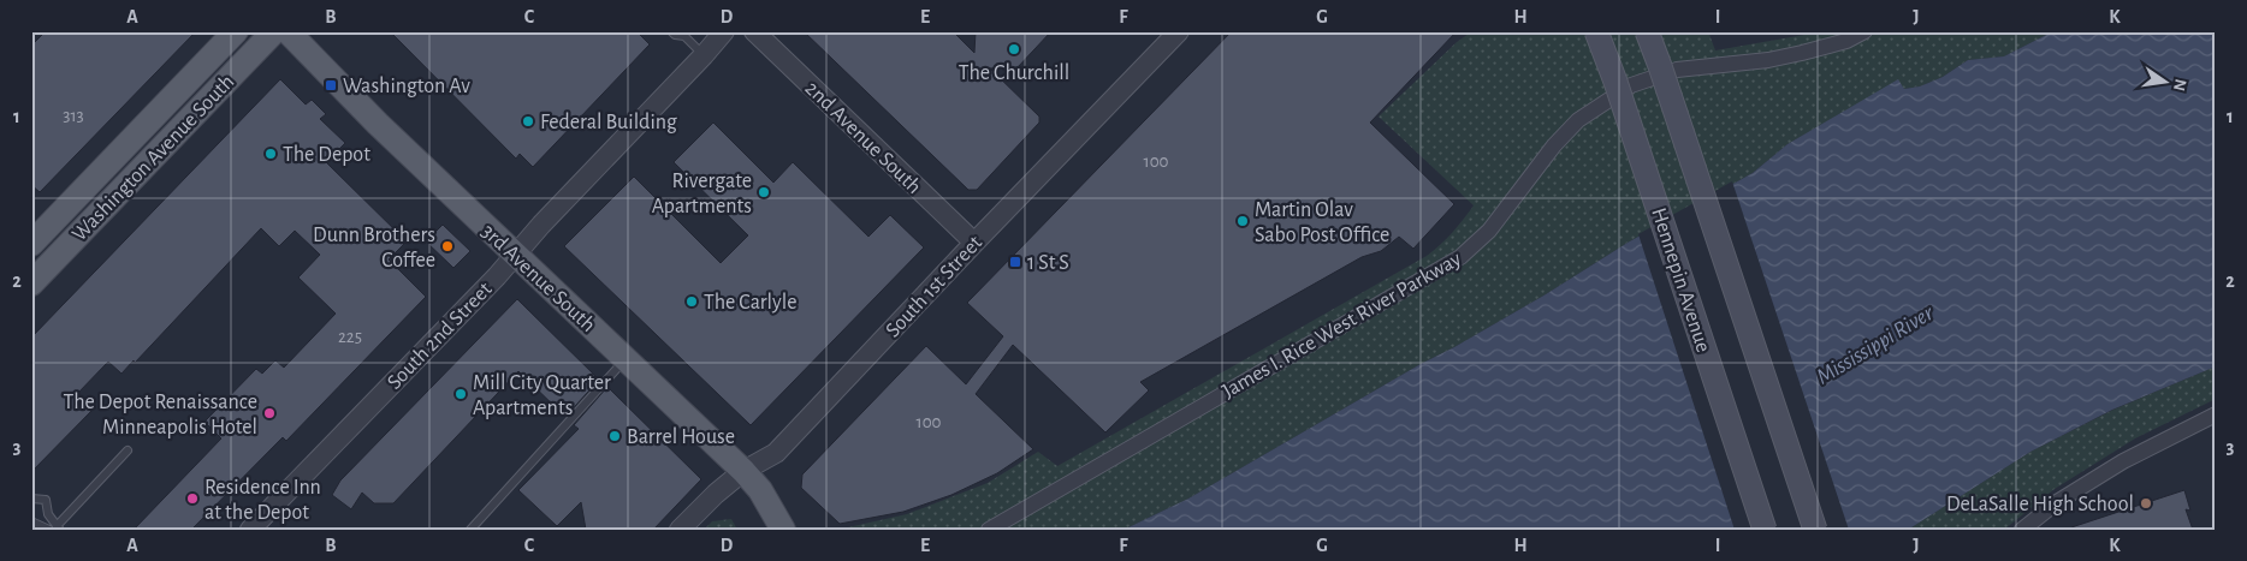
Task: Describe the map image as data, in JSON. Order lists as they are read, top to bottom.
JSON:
{
  "streets": {
    "main road": ["Washington Avenue South", "3rd Avenue South", "Hennepin Avenue"],
    "street": [
      "2nd Avenue South",
      "South 1st Street",
      "James I. Rice West River Parkway",
      "South 2nd Street"
    ]
  },
  "crossings": [
    ["2nd Avenue South", "South 1st Street"],
    ["3rd Avenue South", "South 1st Street"],
    ["3rd Avenue South", "South 2nd Street"]
  ],
  "water": ["Mississippi River"],
  "places": {
    "other": [
      "The Churchill",
      "Federal Building",
      "The Depot",
      "Rivergate Apartments",
      "Martin Olav Sabo Post Office",
      "Dunn Brothers Coffee",
      "The Carlyle",
      "Mill City Quarter Apartments",
      "The Depot Renaissance Minneapolis Hotel",
      "Barrel House",
      "Residence Inn at the Depot",
      "DeLaSalle High School"
    ],
    "transit": ["Washington Av", "1 St S"]
  },
  "house_numbers": [
    "313",
    "100",
    "225",
    "100"
  ],
  "north": "right",
  "grid": {
    "columns": [
      "A",
      "B",
      "C",
      "D",
      "E",
      "F",
      "G",
      "H",
      "I",
      "J",
      "K"
    ],
    "rows": ["1", "2", "3"]
  }
}
